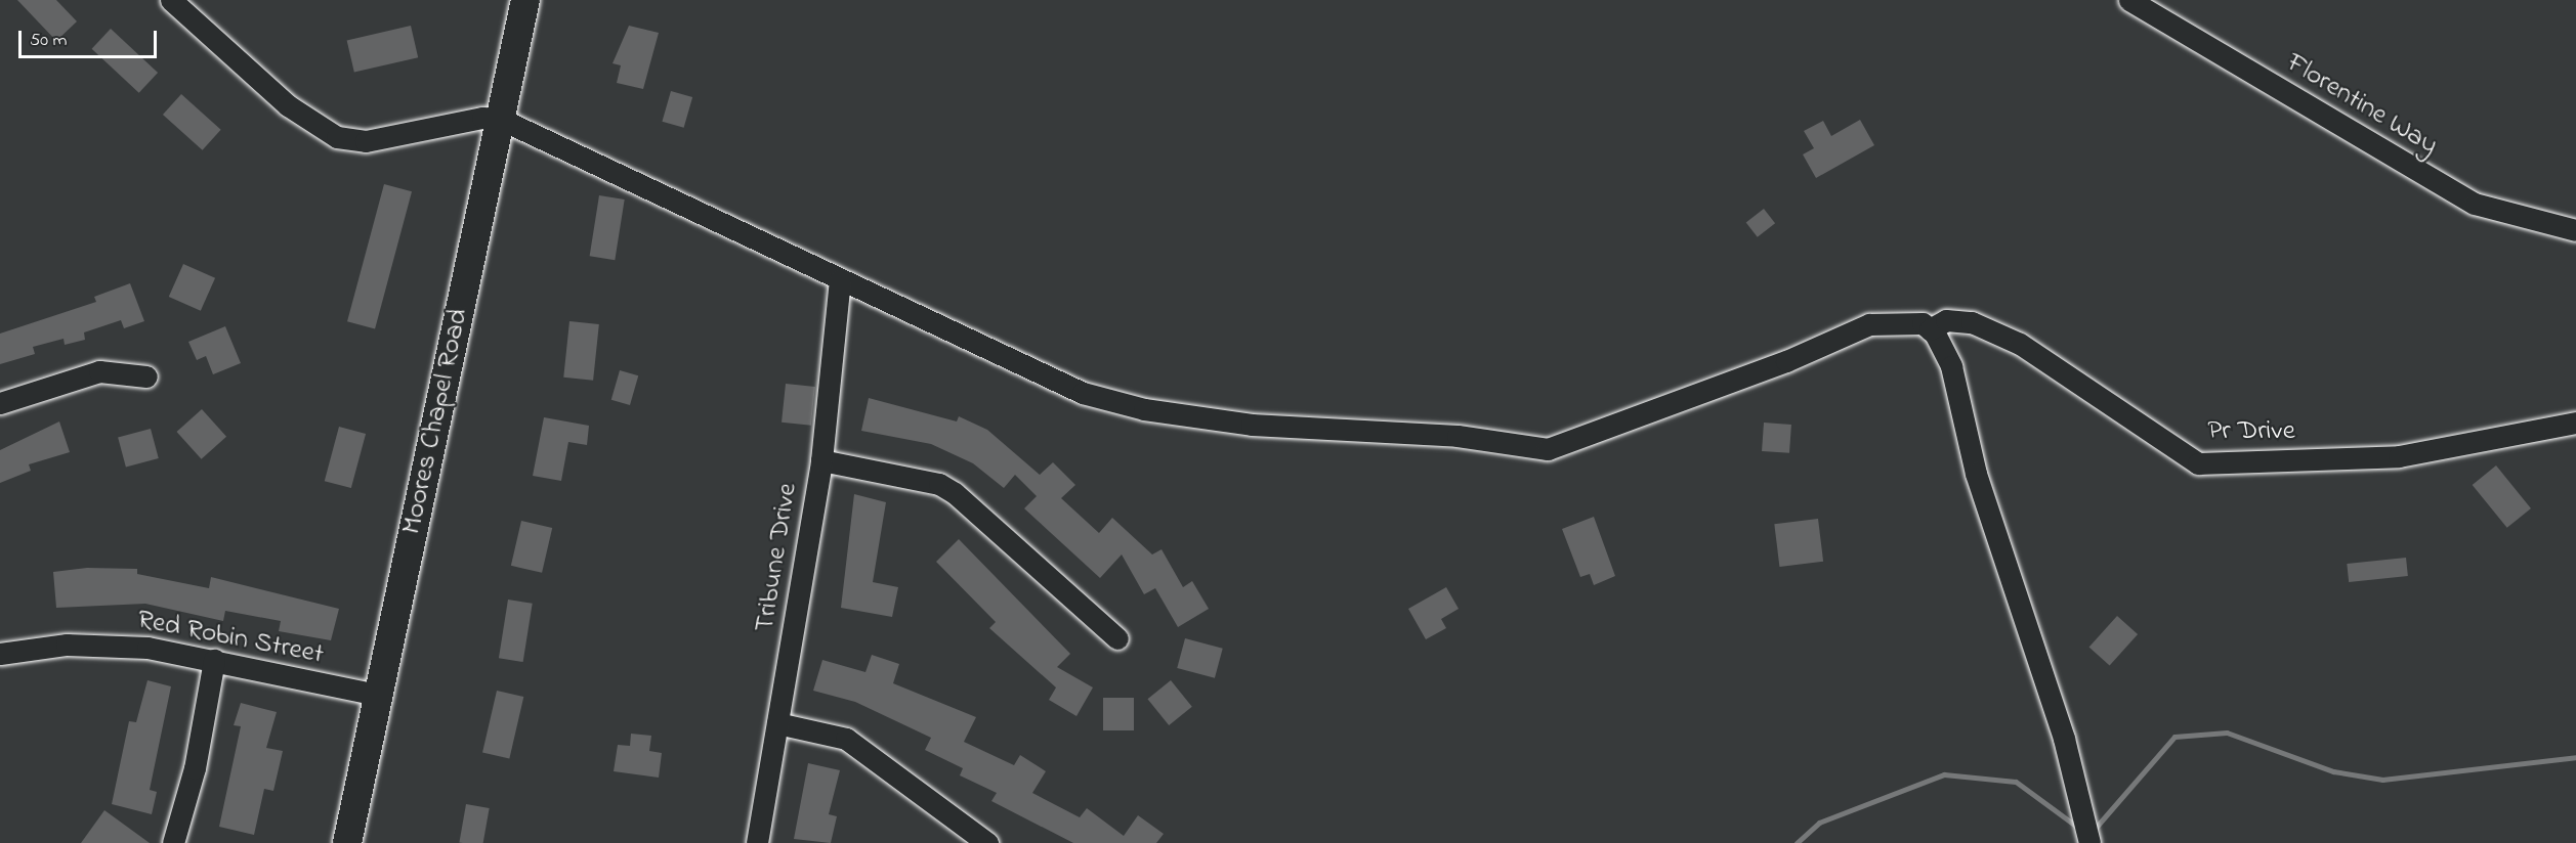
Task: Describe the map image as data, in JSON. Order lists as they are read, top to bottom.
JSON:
{
  "streets": {
    "main road": ["Moores Chapel Road"],
    "street": [
      "Florentine Way",
      "Pr Drive",
      "Tribune Drive",
      "Red Robin Street"
    ]
  },
  "crossings": [
    ["Moores Chapel Road", "Red Robin Street"]
  ],
  "scale_bar": "50 m"
}
